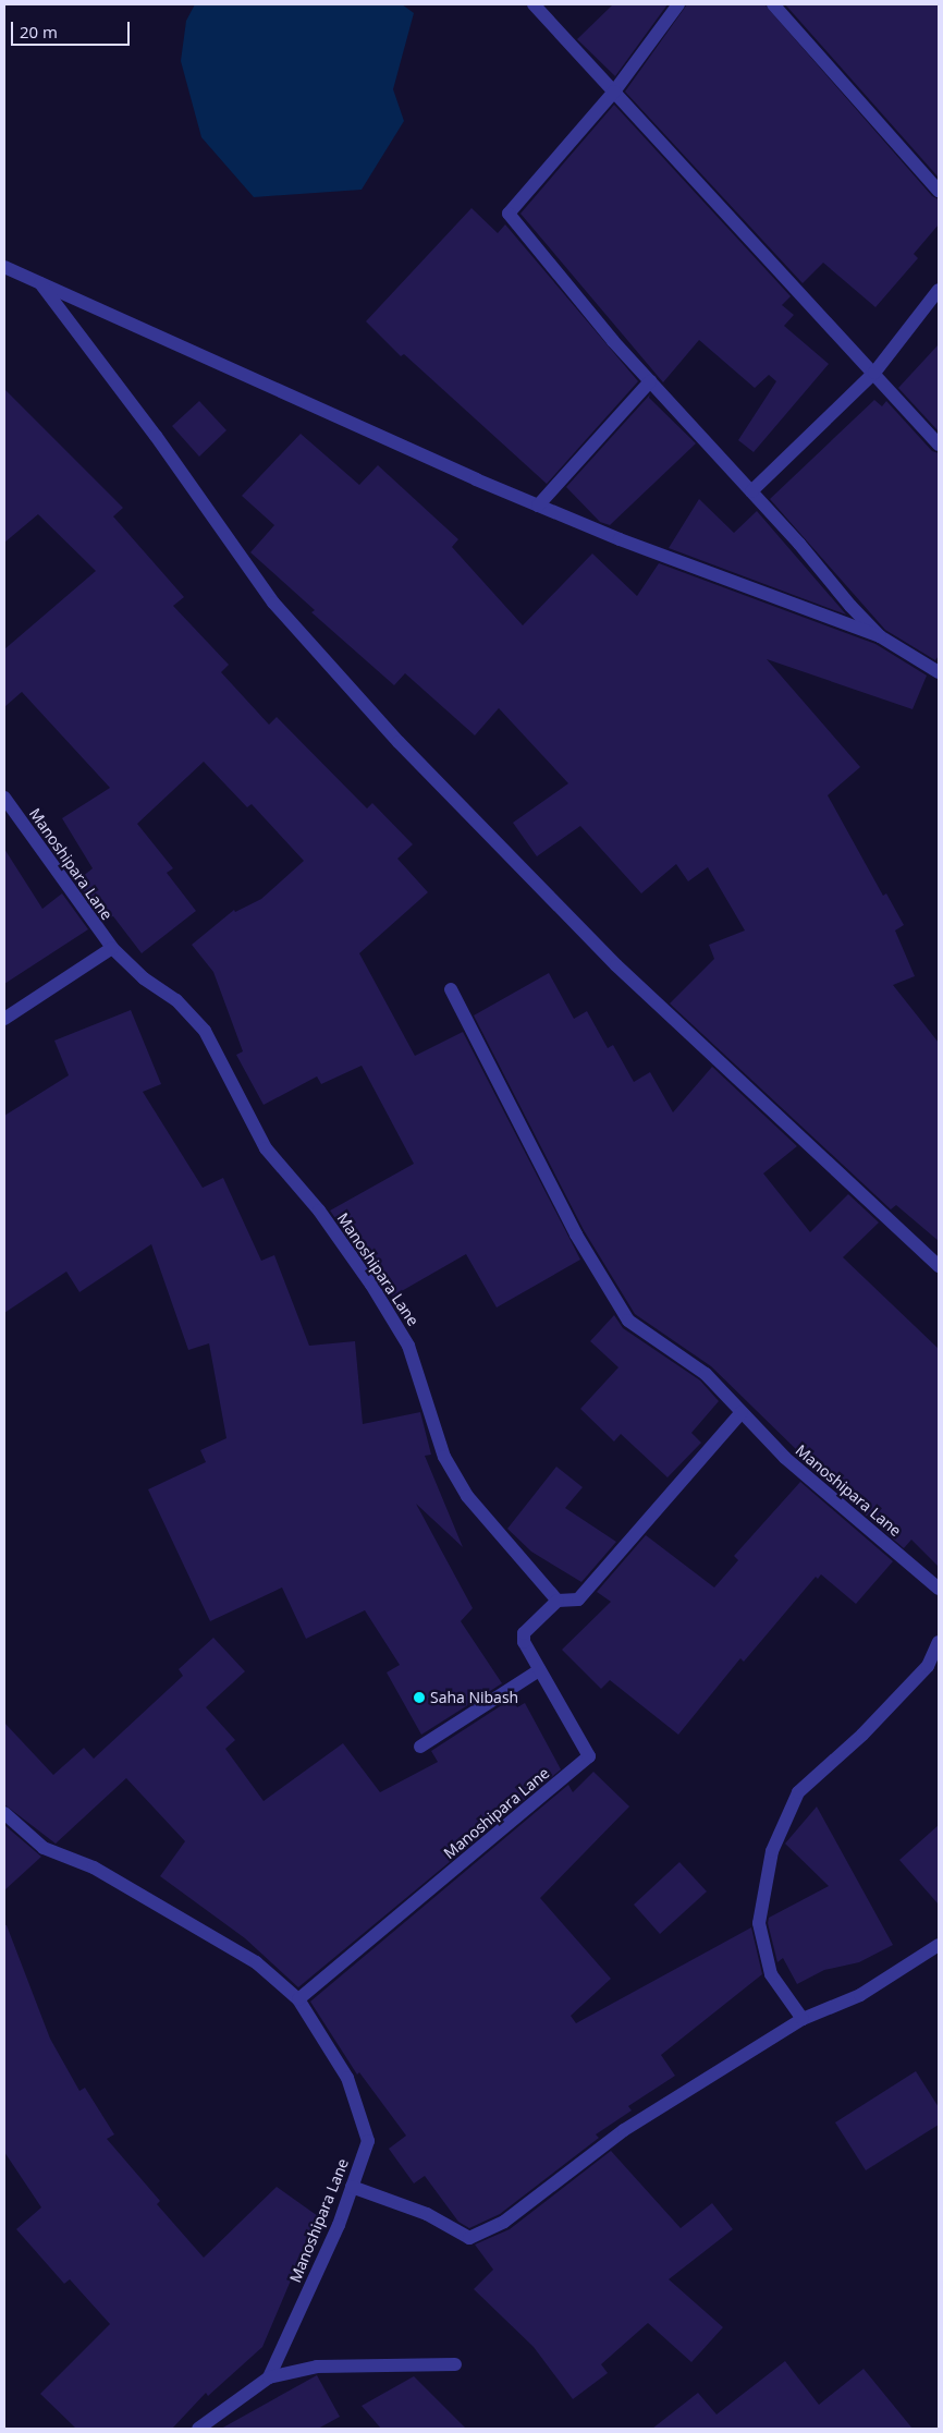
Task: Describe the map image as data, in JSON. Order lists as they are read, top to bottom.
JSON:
{
  "streets": {
    "street": ["Manoshipara Lane"]
  },
  "places": ["Saha Nibash"],
  "scale_bar": "20 m"
}
